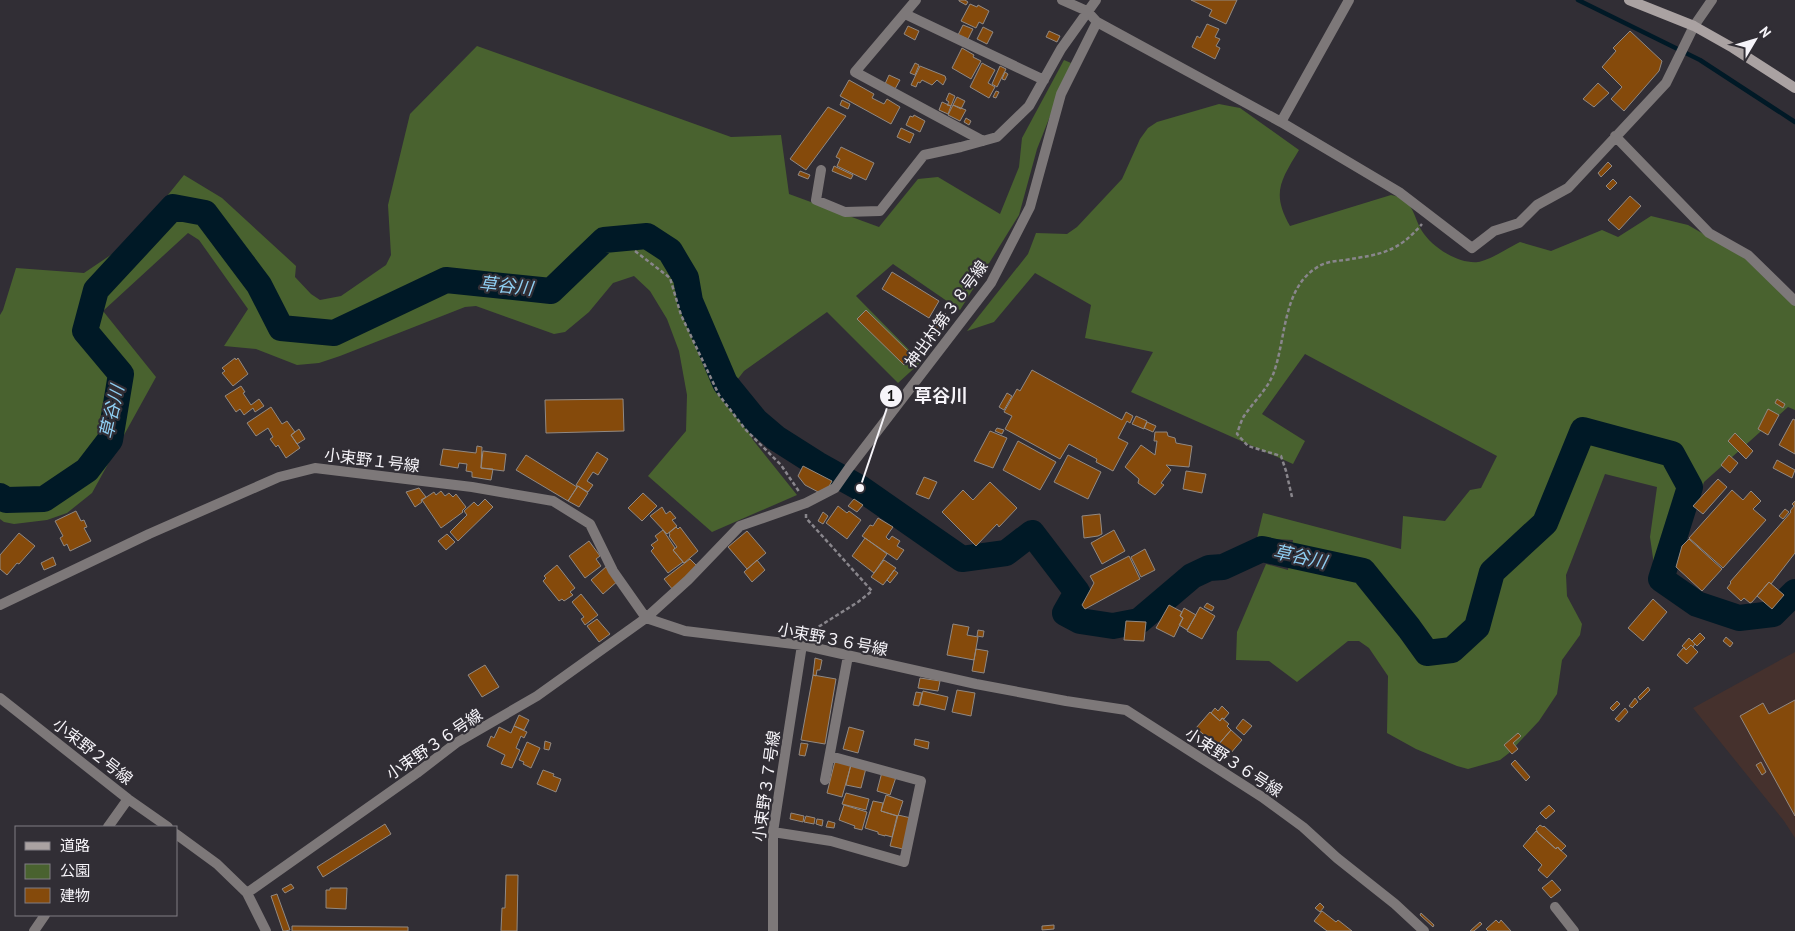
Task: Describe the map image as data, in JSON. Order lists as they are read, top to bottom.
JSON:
{
  "streets": {
    "street": [
      "神出村第３８号線",
      "小束野１号線",
      "小束野３６号線",
      "小束野２号線",
      "小束野３７号線"
    ]
  },
  "crossings": [
    ["神出村第３８号線", "小束野１号線"],
    ["神出村第３８号線", "小束野３６号線"],
    ["小束野１号線", "小束野３６号線"],
    ["小束野３６号線", "小束野３７号線"]
  ],
  "water": ["草谷川"],
  "places": ["草谷川"],
  "legend": ["道路", "公園", "建物"],
  "north": "top right"
}
